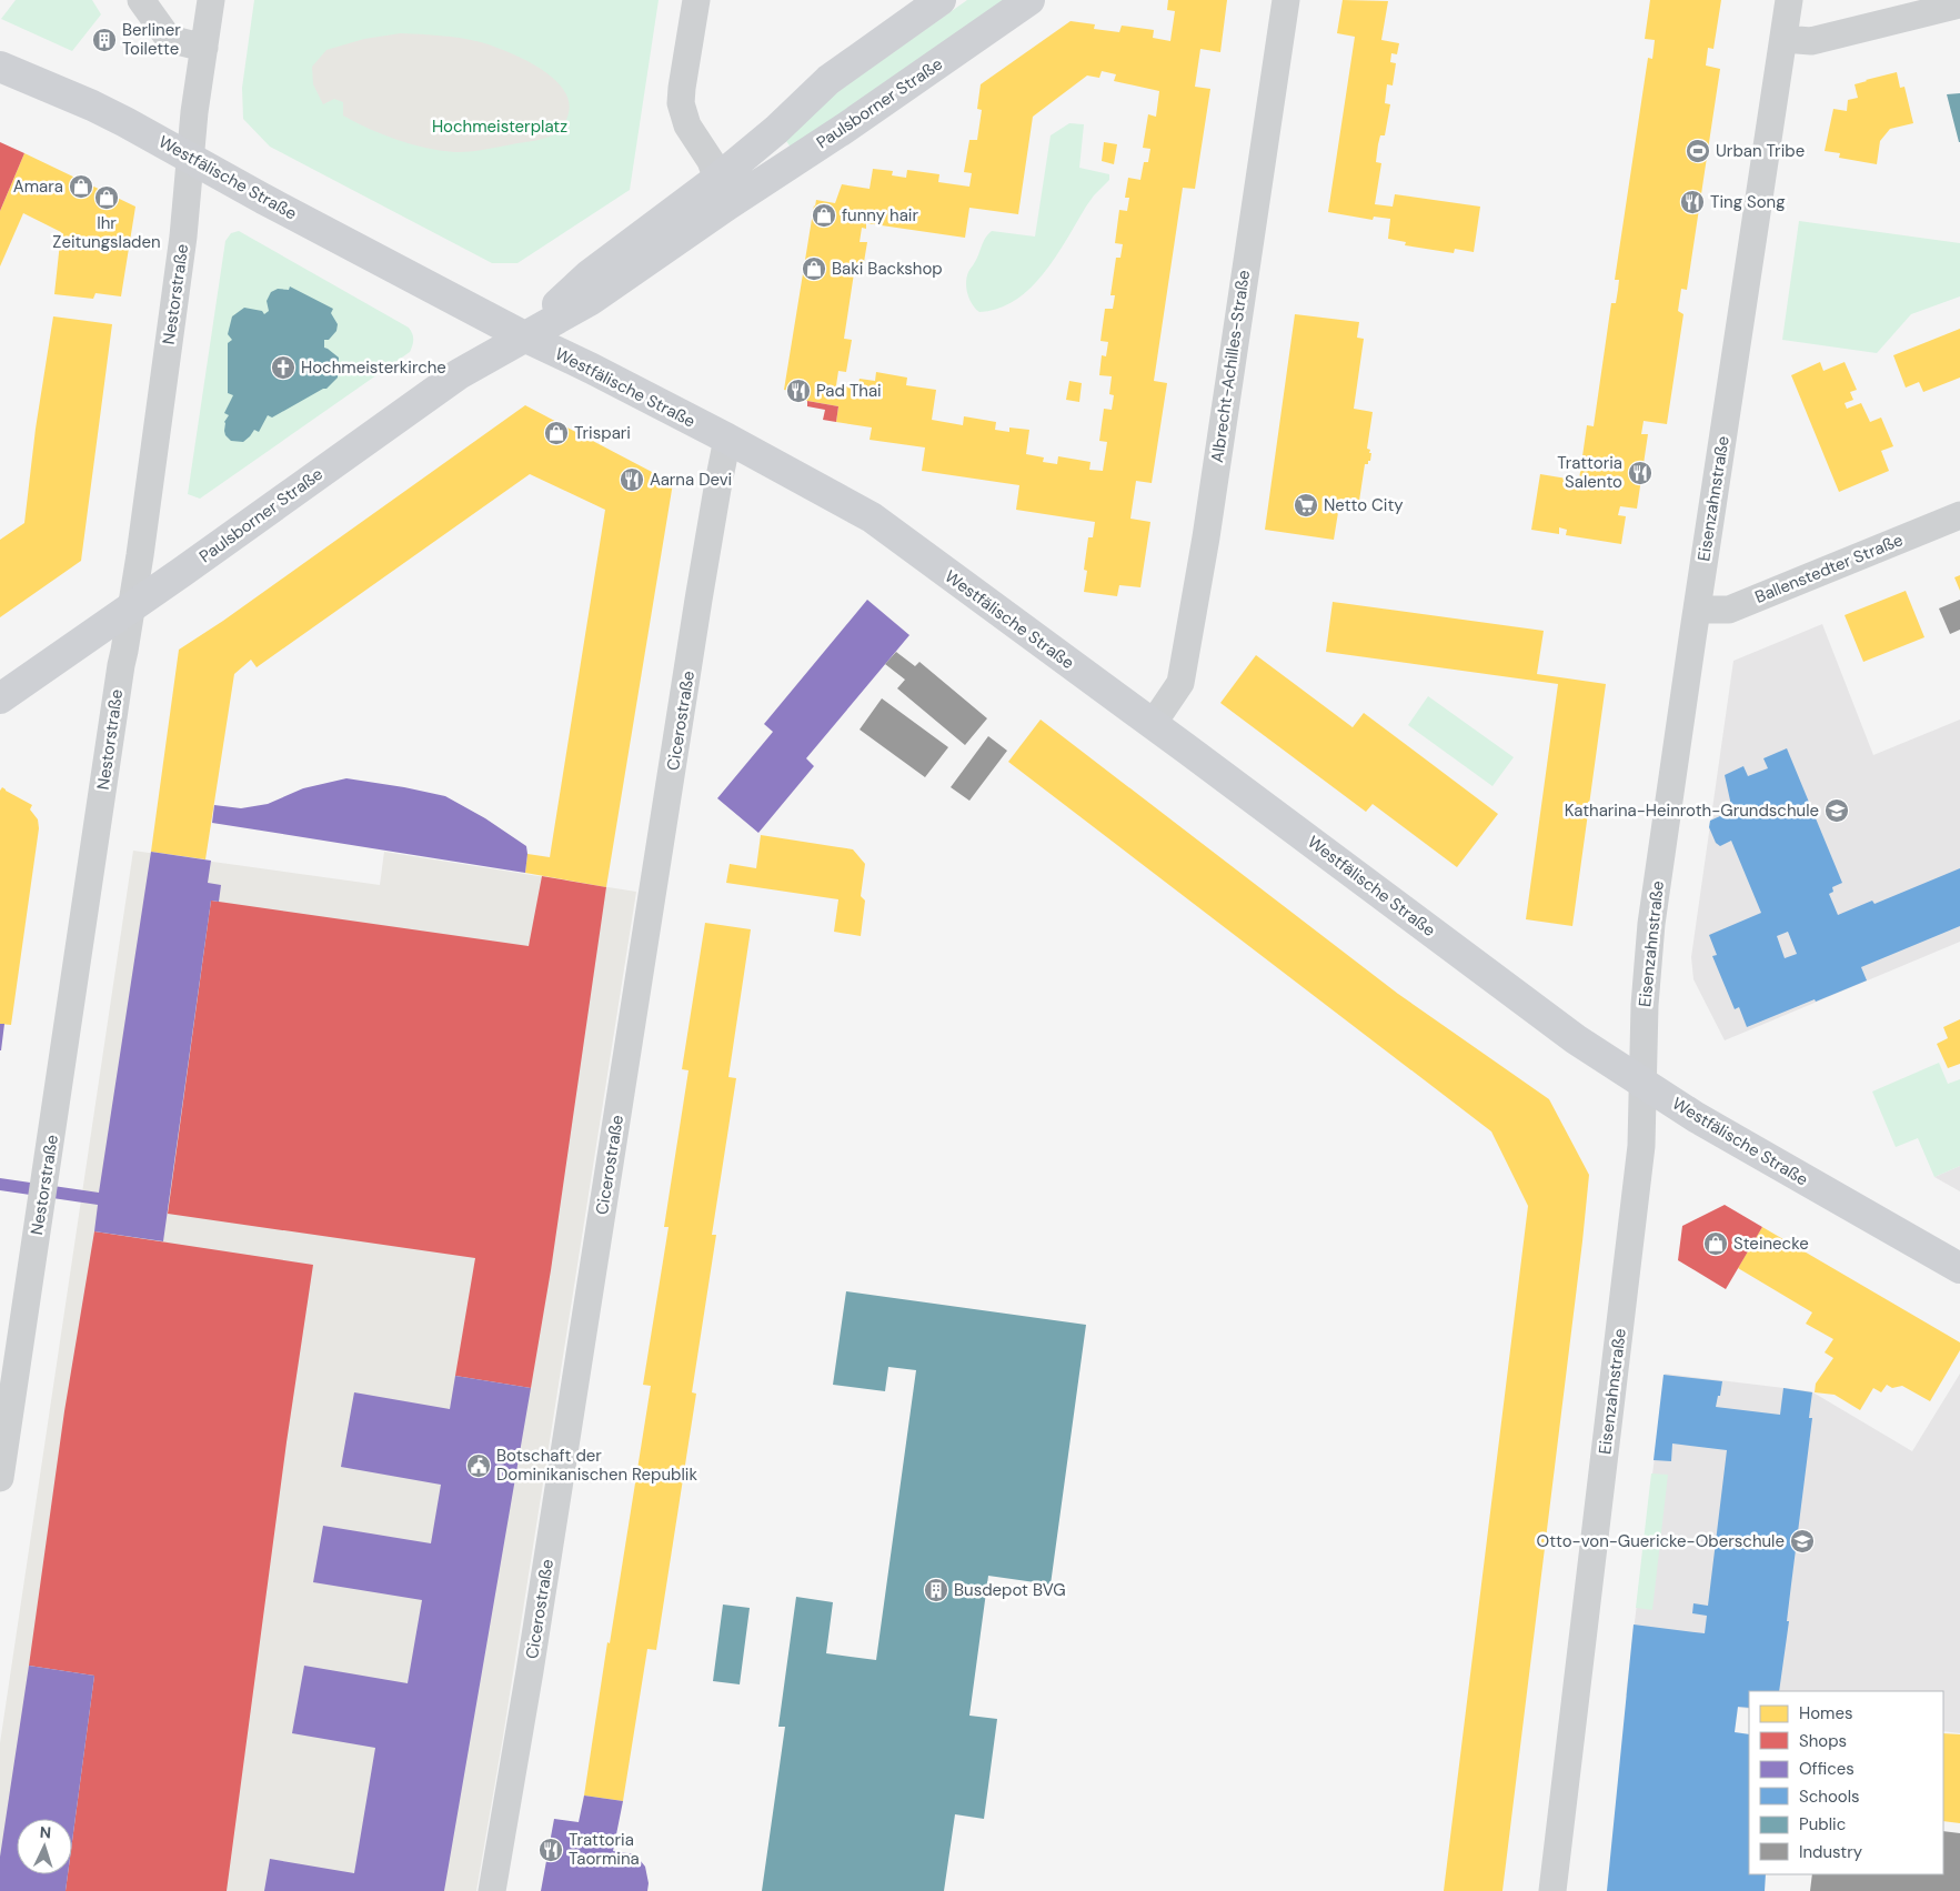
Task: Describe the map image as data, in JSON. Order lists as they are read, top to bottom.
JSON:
{
  "streets": {
    "street": [
      "Paulsborner Straße",
      "Westfälische Straße",
      "Nestorstraße",
      "Albrecht-Achilles-Straße",
      "Eisenzahnstraße",
      "Ballenstedter Straße",
      "Cicerostraße"
    ]
  },
  "crossings": [
    ["Paulsborner Straße", "Westfälische Straße"],
    ["Paulsborner Straße", "Nestorstraße"],
    ["Westfälische Straße", "Nestorstraße"],
    ["Westfälische Straße", "Albrecht-Achilles-Straße"],
    ["Westfälische Straße", "Eisenzahnstraße"],
    ["Westfälische Straße", "Cicerostraße"],
    ["Eisenzahnstraße", "Ballenstedter Straße"]
  ],
  "parks": ["Hochmeisterplatz"],
  "places": {
    "building": ["Berliner Toilette", "Busdepot BVG"],
    "sports": ["Urban Tribe"],
    "shop": [
      "Amara",
      "Ihr Zeitungsladen",
      "funny hair",
      "Baki Backshop",
      "Trispari",
      "Steinecke"
    ],
    "restaurant": [
      "Ting Song",
      "Pad Thai",
      "Trattoria Salento",
      "Aarna Devi",
      "Trattoria Taormina"
    ],
    "church": ["Hochmeisterkirche"],
    "supermarket": ["Netto City"],
    "school or university": ["Katharina-Heinroth-Grundschule", "Otto-von-Guericke-Oberschule"],
    "public building": ["Botschaft der Dominikanischen Republik"]
  },
  "legend": [
    "Homes",
    "Shops",
    "Offices",
    "Schools",
    "Public",
    "Industry"
  ],
  "north": "top"
}
